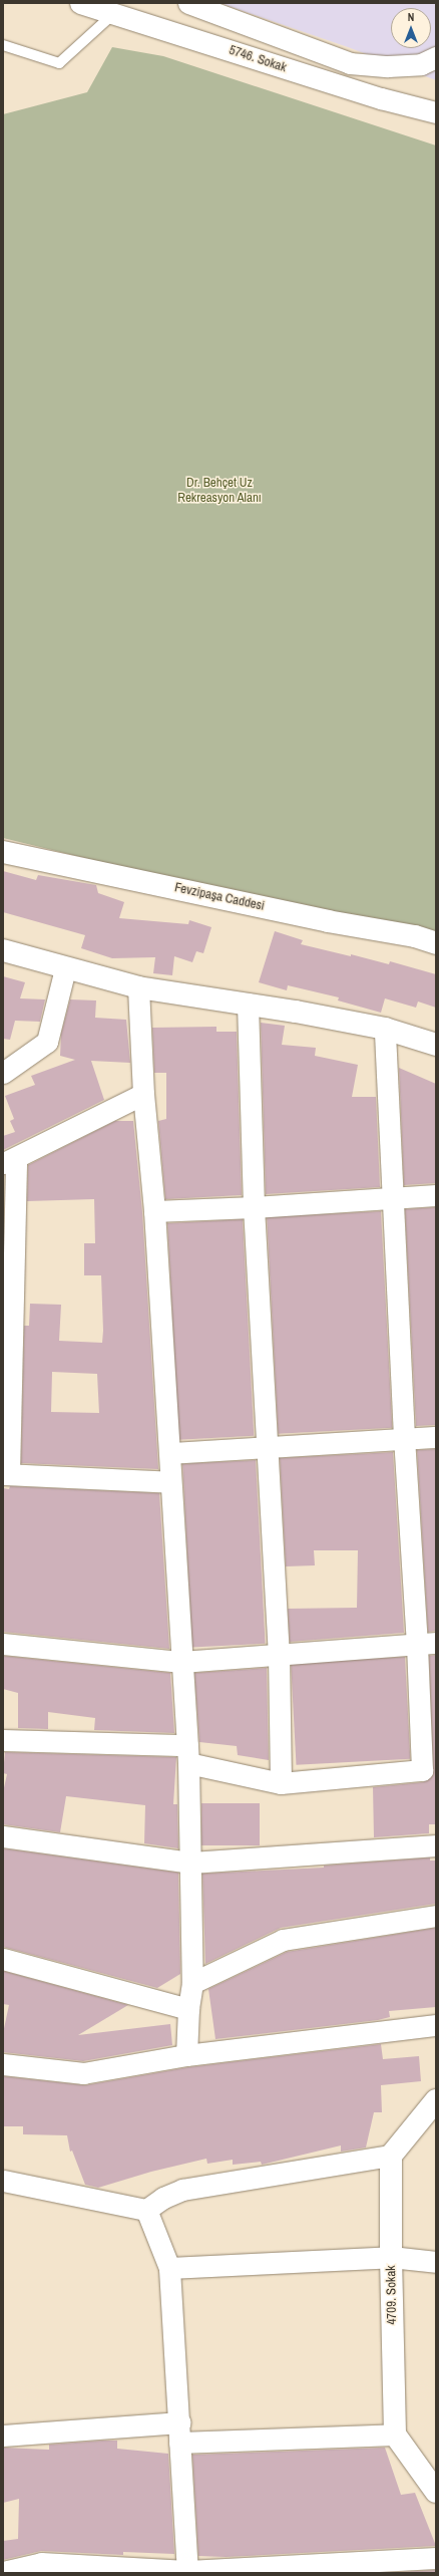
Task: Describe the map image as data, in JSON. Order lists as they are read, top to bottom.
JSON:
{
  "streets": {
    "street": ["5746. Sokak", "Fevzipaşa Caddesi", "4709. Sokak"]
  },
  "parks": ["Dr. Behçet Uz Rekreasyon Alanı"],
  "north": "top"
}
